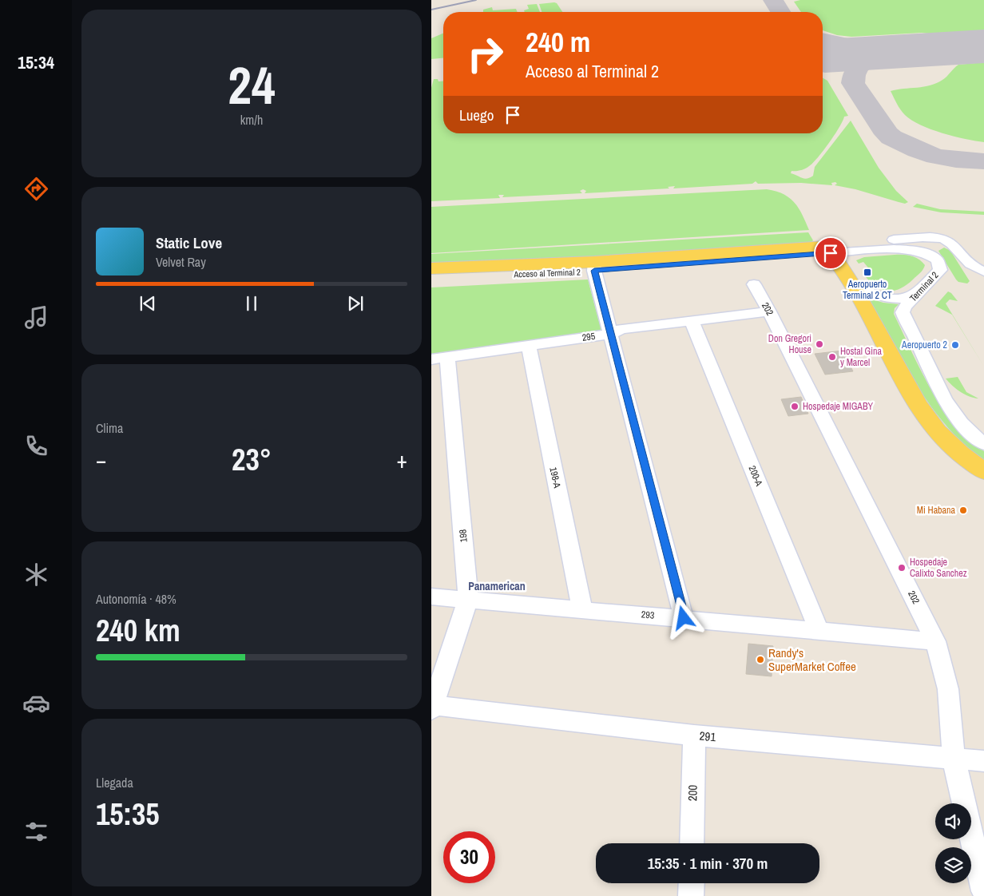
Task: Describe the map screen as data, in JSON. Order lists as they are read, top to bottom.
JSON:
{
  "streets": {
    "main road": ["Acceso al Terminal 2"],
    "street": [
      "Terminal 2",
      "202",
      "295",
      "200-A",
      "198-A",
      "198",
      "293",
      "291",
      "200"
    ]
  },
  "crossings": [
    ["Acceso al Terminal 2", "Terminal 2"],
    ["202", "295"],
    ["202", "293"],
    ["202", "291"],
    ["295", "200-A"],
    ["295", "198-A"],
    ["295", "198"],
    ["200-A", "293"],
    ["198-A", "293"],
    ["198", "293"],
    ["198", "291"],
    ["291", "200"]
  ],
  "districts": ["Panamerican"],
  "places": {
    "transit": ["Aeropuerto Terminal 2 CT"],
    "other": [
      "Don Gregori House",
      "Aeropuerto 2",
      "Hostal Gina y Marcel",
      "Hospedaje MIGABY",
      "Mi Habana",
      "Hospedaje Calixto Sanchez",
      "Randy's SuperMarket Coffee"
    ]
  },
  "page": {
    "tabs": "15:34",
    "tile": [
      ["24", "km/h"],
      "Clima",
      ["Autonomía · 48%", "240 km"],
      ["Llegada", "15:35"]
    ],
    "turn": ["240 m", "Acceso al Terminal 2"],
    "then": "Luego",
    "song": ["Static Love", "Velvet Ray"],
    "heat": ["−", "23°", "+"],
    "limit": "30",
    "trip": "15:35 · 1 min · 370 m"
  }
}
